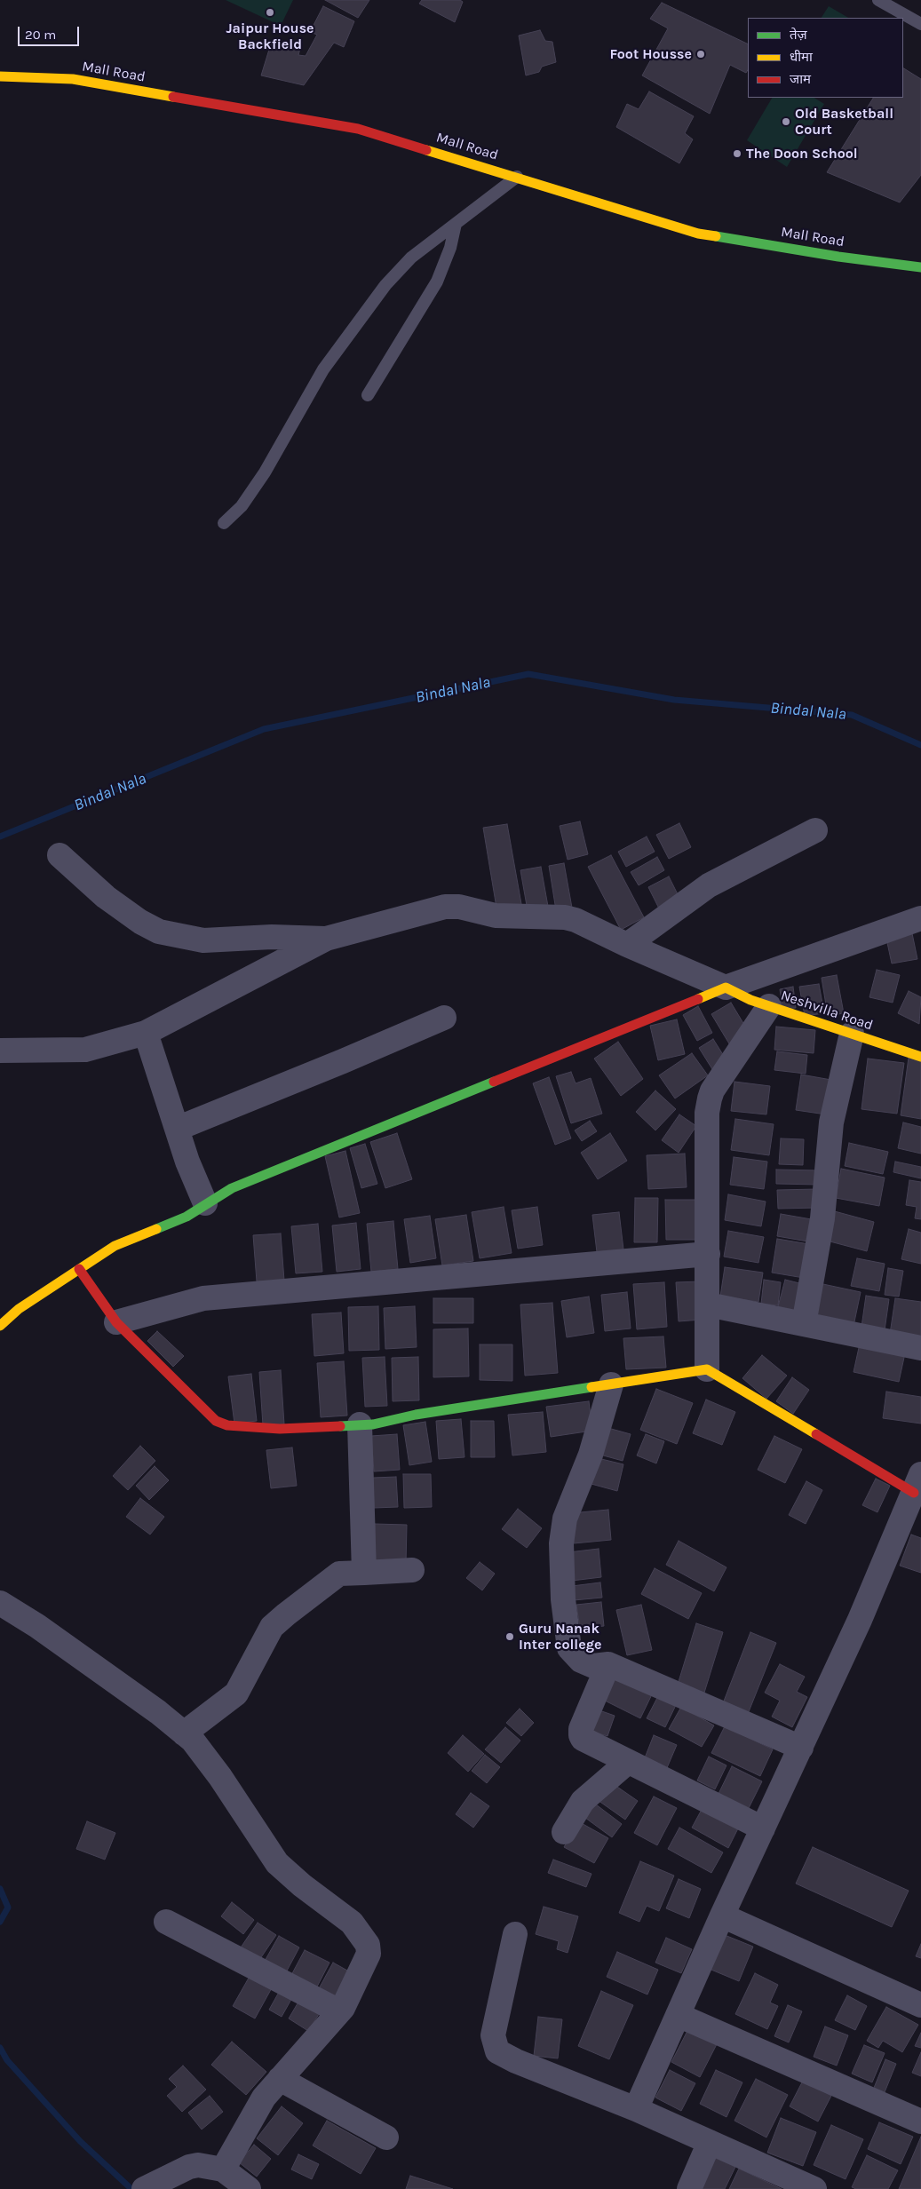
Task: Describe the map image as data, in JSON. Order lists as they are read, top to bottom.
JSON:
{
  "streets": {
    "street": ["Mall Road", "Neshvilla Road"]
  },
  "water": ["Bindal Nala"],
  "places": [
    "Jaipur House Backfield",
    "Foot Housse",
    "Old Basketball Court",
    "The Doon School",
    "Guru Nanak Inter college"
  ],
  "legend": ["तेज़", "धीमा", "जाम"],
  "scale_bar": "20 m"
}
